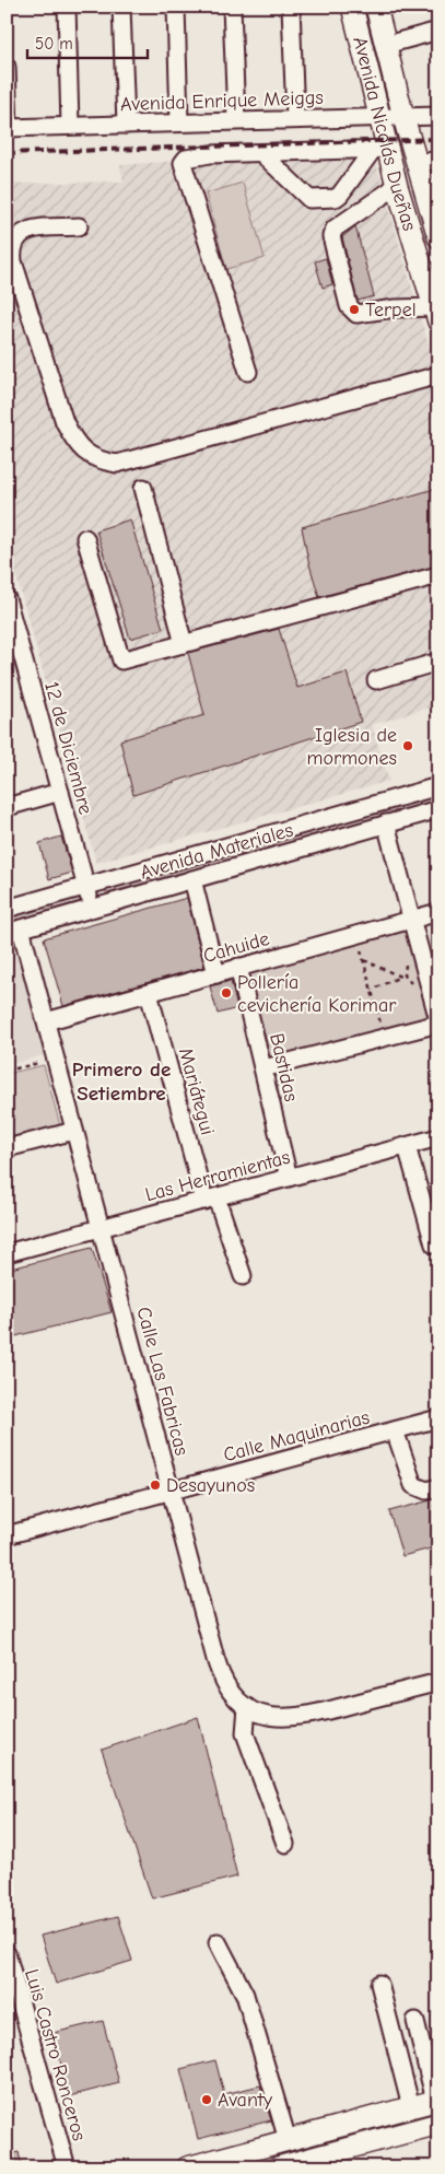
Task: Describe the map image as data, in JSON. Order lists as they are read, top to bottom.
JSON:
{
  "streets": {
    "main road": ["Avenida Nicolás Dueñas"],
    "street": [
      "Avenida Enrique Meiggs",
      "12 de Diciembre",
      "Avenida Materiales",
      "Cahuide",
      "Bastidas",
      "Mariátegui",
      "Las Herramientas",
      "Calle Las Fabricas",
      "Calle Maquinarias",
      "Luis Castro Ronceros"
    ]
  },
  "crossings": [
    ["Avenida Enrique Meiggs", "Avenida Nicolás Dueñas"],
    ["12 de Diciembre", "Avenida Materiales"],
    ["Avenida Materiales", "Calle Las Fabricas"],
    ["Cahuide", "Bastidas"],
    ["Cahuide", "Mariátegui"],
    ["Cahuide", "Calle Las Fabricas"],
    ["Bastidas", "Las Herramientas"],
    ["Mariátegui", "Las Herramientas"],
    ["Las Herramientas", "Calle Las Fabricas"],
    ["Calle Las Fabricas", "Calle Maquinarias"]
  ],
  "districts": ["Primero de Setiembre"],
  "places": [
    "Terpel",
    "Iglesia de mormones",
    "Pollería cevichería Korimar",
    "Desayunos",
    "Avanty"
  ],
  "scale_bar": "50 m"
}
